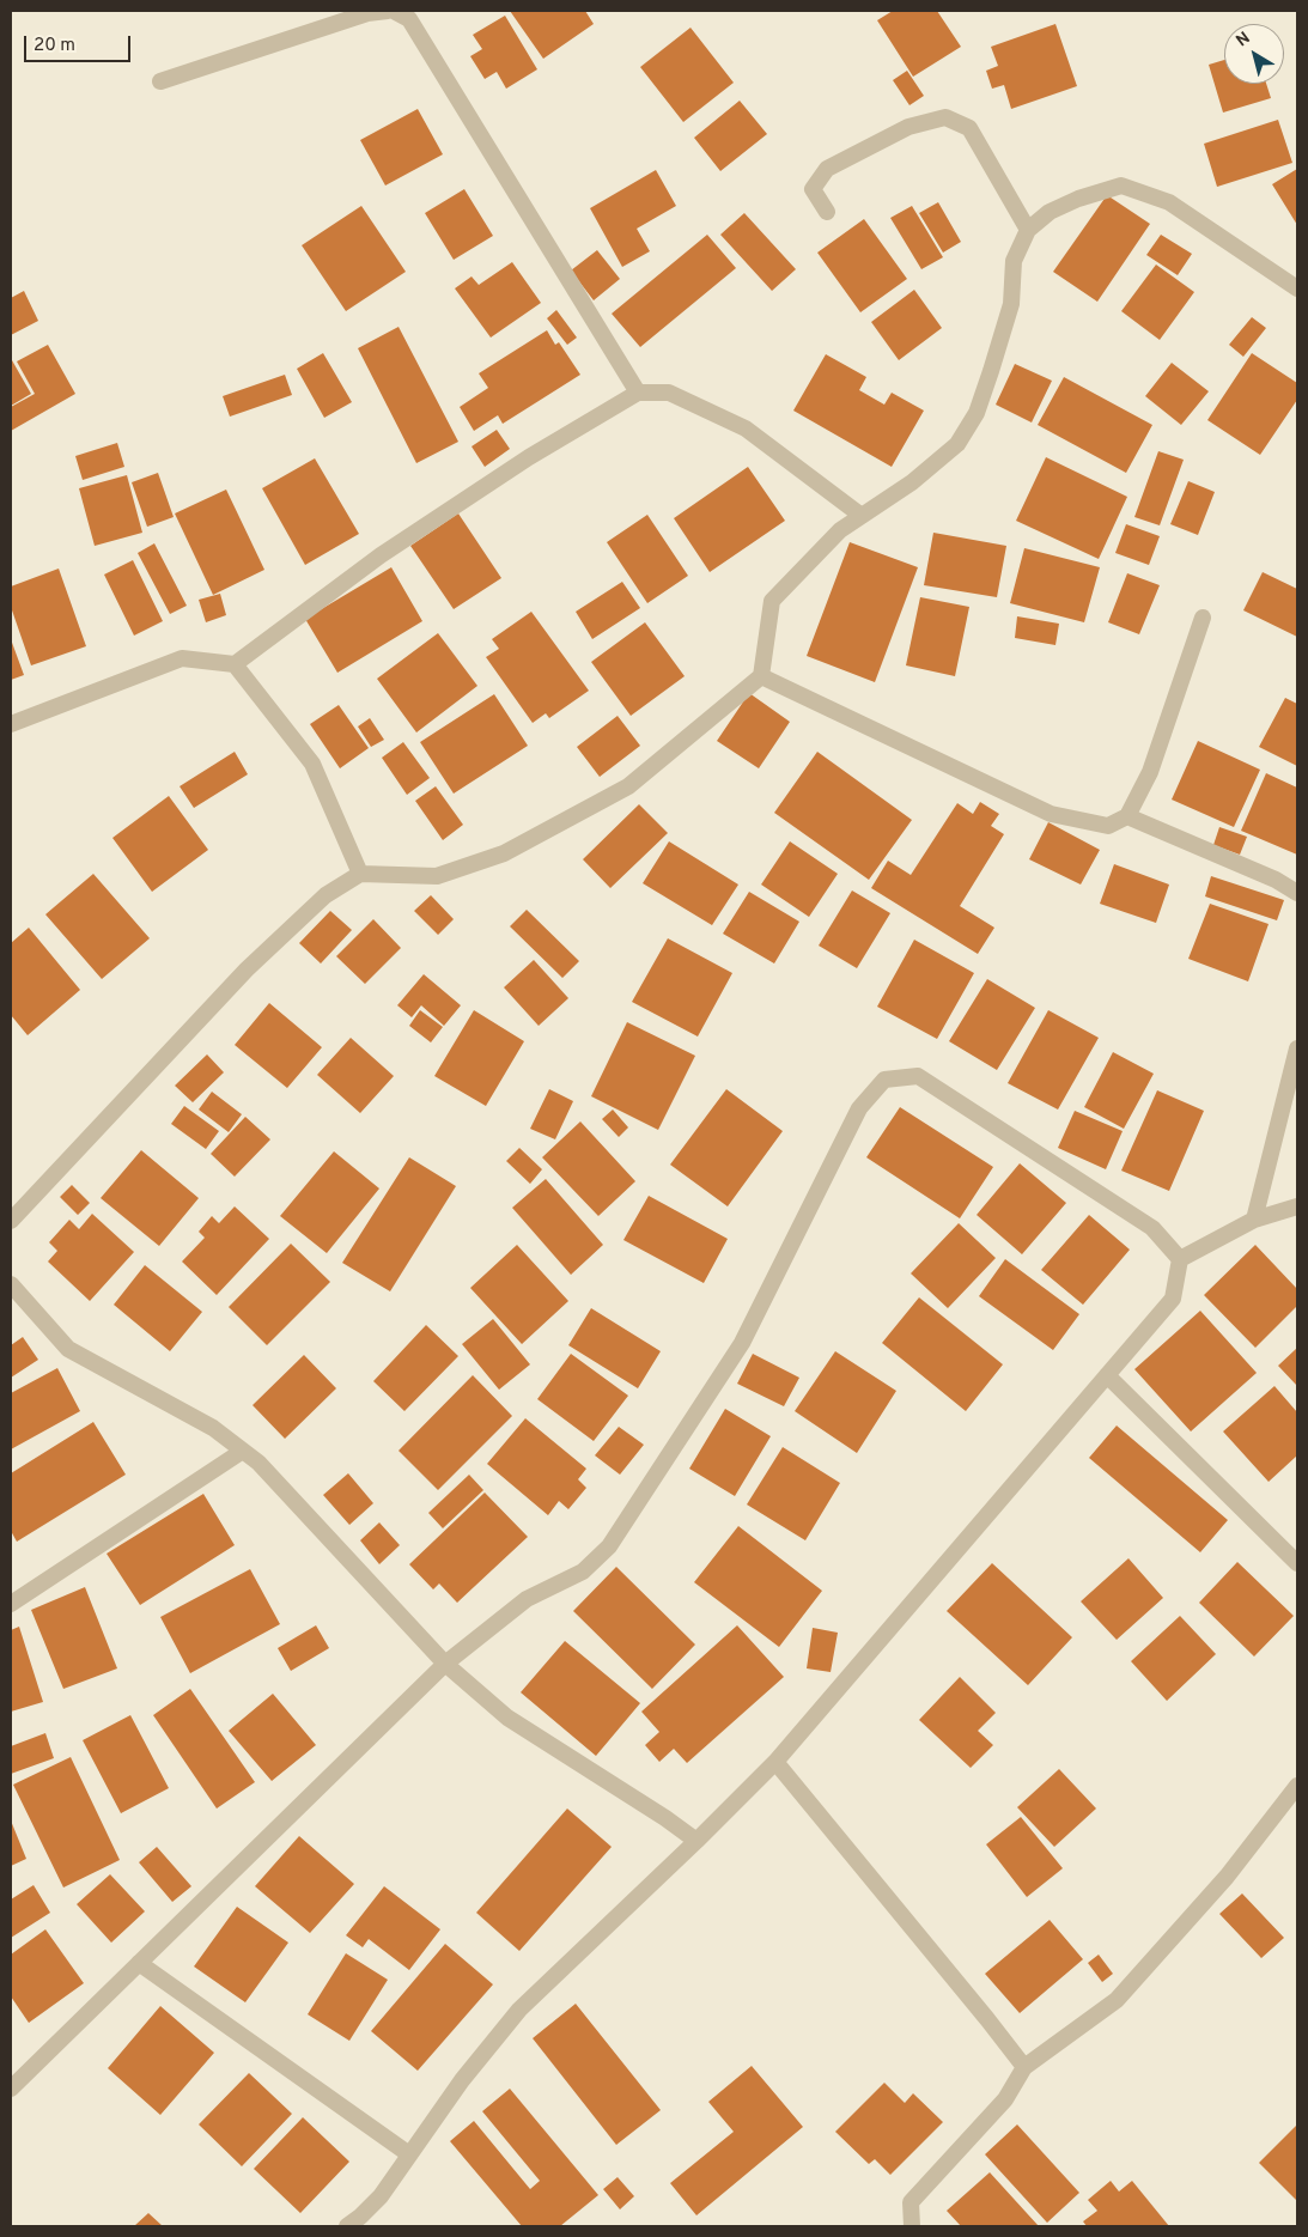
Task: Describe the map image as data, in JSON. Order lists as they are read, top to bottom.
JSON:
{
  "scale_bar": "20 m",
  "north": "top left"
}
